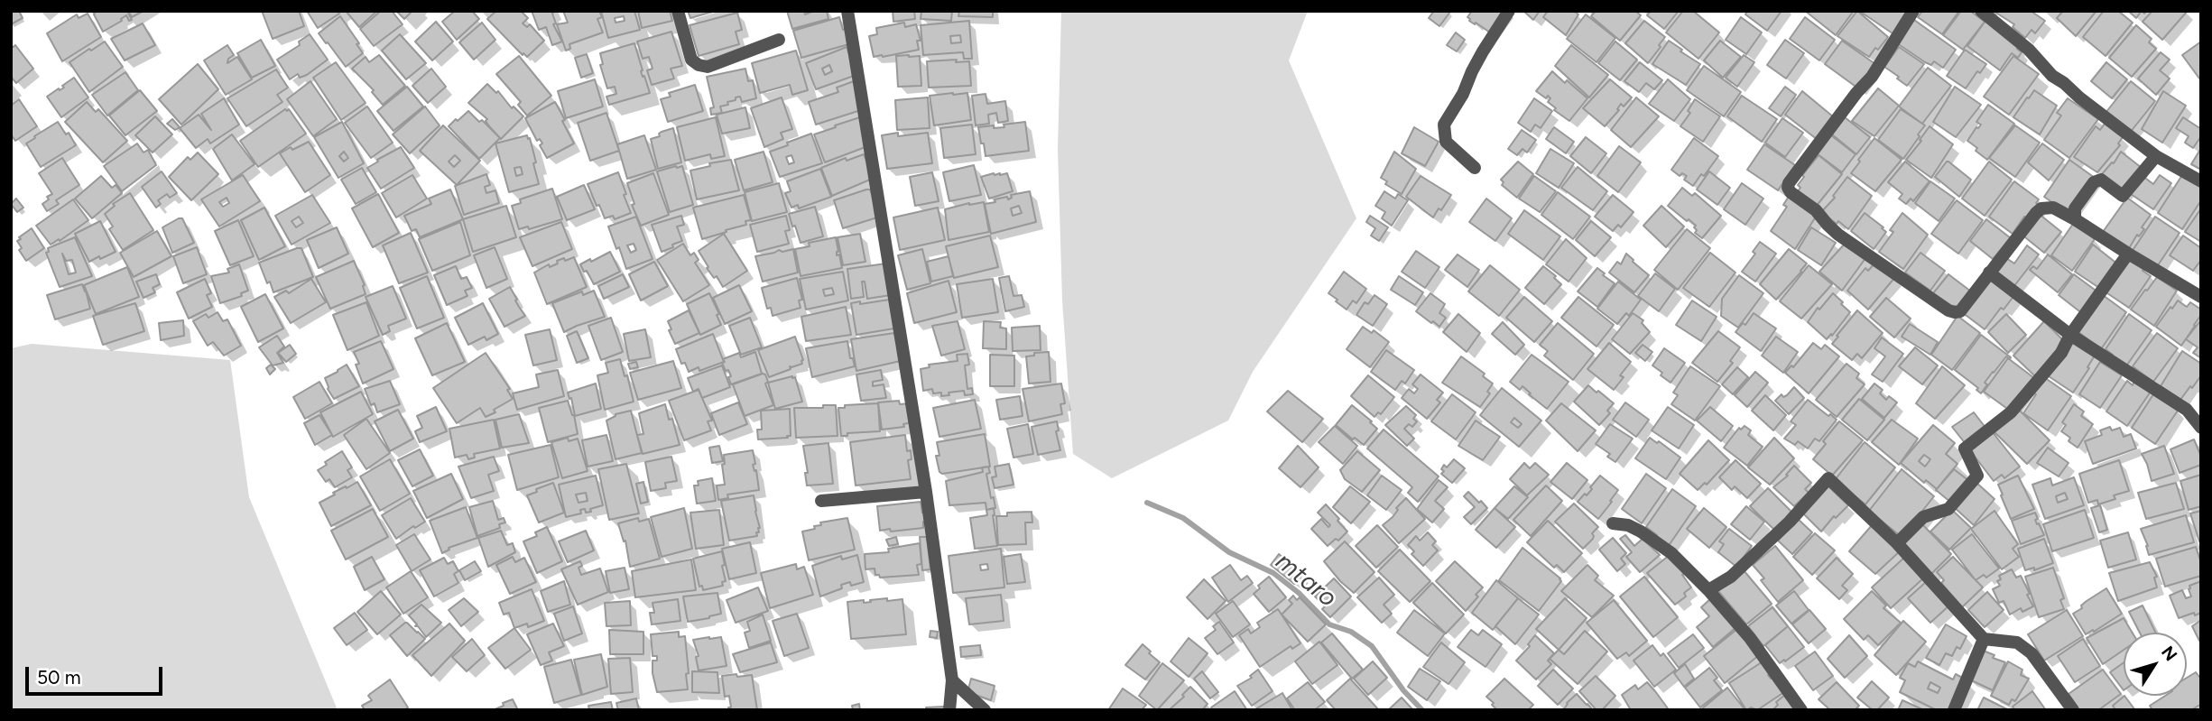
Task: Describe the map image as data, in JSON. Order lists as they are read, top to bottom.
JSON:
{
  "water": ["mtaro"],
  "scale_bar": "50 m",
  "north": "top right"
}
